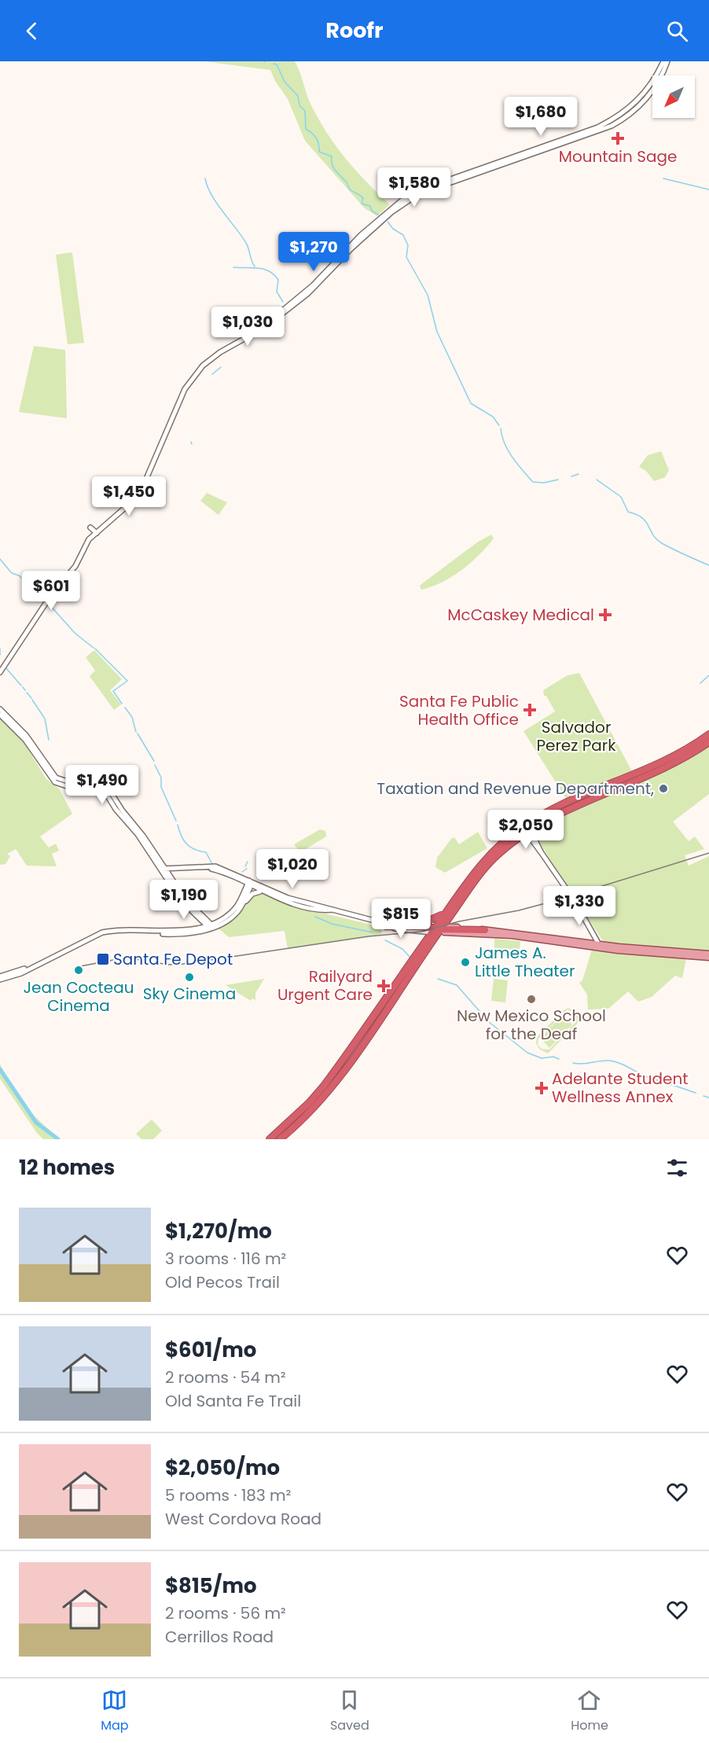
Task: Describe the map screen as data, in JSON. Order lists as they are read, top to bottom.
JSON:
{
  "parks": ["Salvador Perez Park"],
  "places": {
    "health": [
      "Mountain Sage",
      "McCaskey Medical",
      "Santa Fe Public Health Office",
      "Railyard Urgent Care",
      "Adelante Student Wellness Annex"
    ],
    "other": [
      "Taxation and Revenue Department,",
      "James A. Little Theater",
      "Jean Cocteau Cinema",
      "Sky Cinema",
      "New Mexico School for the Deaf"
    ],
    "transit": ["Santa Fe Depot"]
  },
  "north": "bottom left",
  "page": {
    "header": "Roofr",
    "price": [
      "$1,680",
      "$1,580",
      "$1,270",
      "$1,030",
      "$1,450",
      "$601",
      "$1,490",
      "$2,050",
      "$1,020",
      "$1,190",
      "$1,330",
      "$815"
    ],
    "heading": "12 homes",
    "list": [
      {
        "name": "$1,270/mo",
        "note": "3 rooms · 116 m² · Old Pecos Trail"
      },
      {
        "name": "$601/mo",
        "note": "2 rooms · 54 m² · Old Santa Fe Trail"
      },
      {
        "name": "$2,050/mo",
        "note": "5 rooms · 183 m² · West Cordova Road"
      },
      {
        "name": "$815/mo",
        "note": "2 rooms · 56 m² · Cerrillos Road"
      }
    ],
    "tabs": ["Map", "Saved", "Home"]
  }
}
